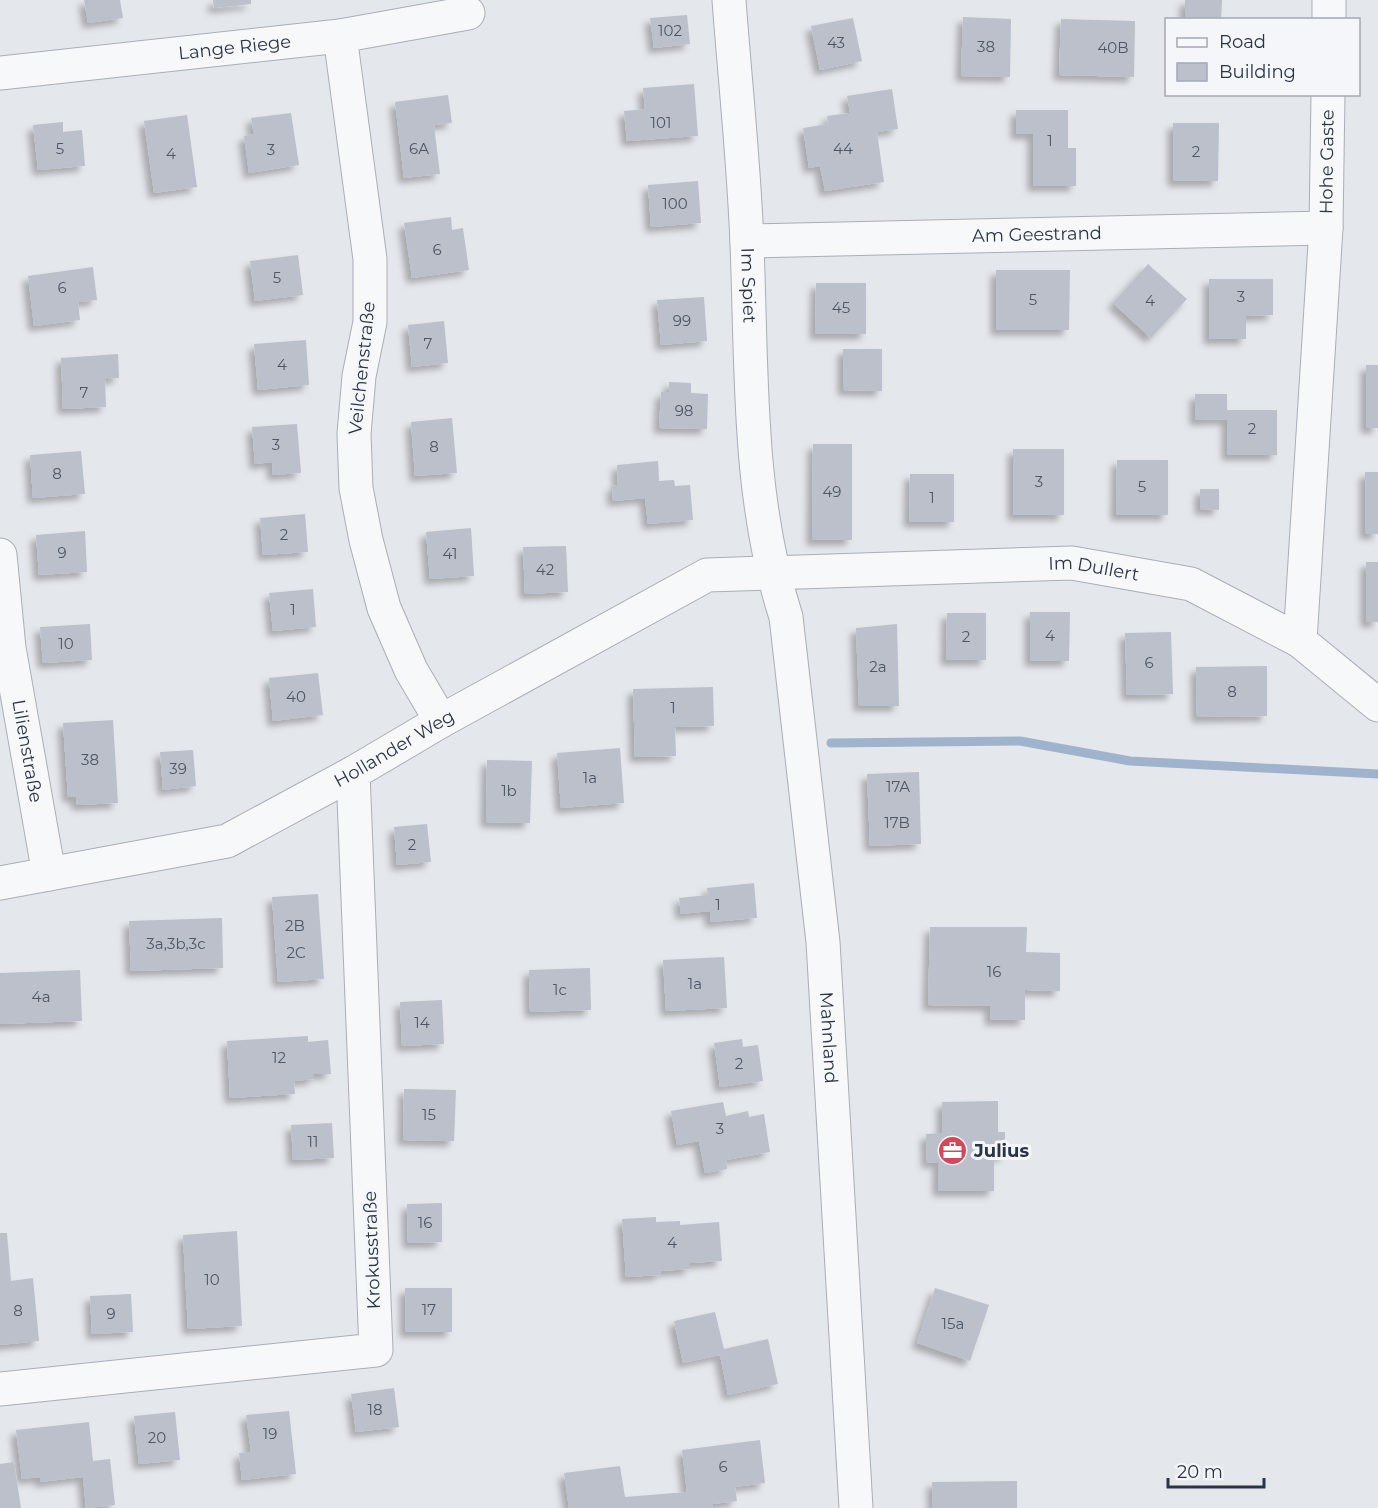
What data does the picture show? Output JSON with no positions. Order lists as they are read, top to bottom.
{
  "streets": {
    "street": [
      "Lange Riege",
      "Hohe Gaste",
      "Am Geestrand",
      "Im Spiet",
      "Veilchenstraße",
      "Im Dullert",
      "Hollander Weg",
      "Lilienstraße",
      "Mahnland",
      "Krokusstraße"
    ]
  },
  "crossings": [
    ["Lange Riege", "Veilchenstraße"],
    ["Hohe Gaste", "Am Geestrand"],
    ["Hohe Gaste", "Im Dullert"],
    ["Am Geestrand", "Im Spiet"],
    ["Im Spiet", "Im Dullert"],
    ["Im Spiet", "Hollander Weg"],
    ["Im Spiet", "Mahnland"],
    ["Veilchenstraße", "Hollander Weg"],
    ["Im Dullert", "Hollander Weg"],
    ["Im Dullert", "Mahnland"],
    ["Hollander Weg", "Lilienstraße"],
    ["Hollander Weg", "Mahnland"],
    ["Hollander Weg", "Krokusstraße"]
  ],
  "places": {
    "office": ["Julius"]
  },
  "house_numbers": [
    "102",
    "43",
    "38",
    "40B",
    "101",
    "1",
    "5",
    "6A",
    "44",
    "3",
    "2",
    "4",
    "100",
    "6",
    "5",
    "6",
    "3",
    "5",
    "4",
    "45",
    "99",
    "7",
    "4",
    "7",
    "98",
    "2",
    "3",
    "8",
    "8",
    "3",
    "5",
    "49",
    "1",
    "2",
    "9",
    "41",
    "42",
    "1",
    "4",
    "2",
    "10",
    "6",
    "2a",
    "8",
    "40",
    "1",
    "38",
    "39",
    "1a",
    "17A",
    "1b",
    "17B",
    "2",
    "1",
    "2B",
    "3a,3b,3c",
    "2C",
    "16",
    "1a",
    "1c",
    "4a",
    "14",
    "12",
    "2",
    "15",
    "3",
    "11",
    "16",
    "4",
    "10",
    "17",
    "8",
    "9",
    "15a",
    "18",
    "19",
    "20",
    "6"
  ],
  "legend": ["Road", "Building"],
  "scale_bar": "20 m"
}
